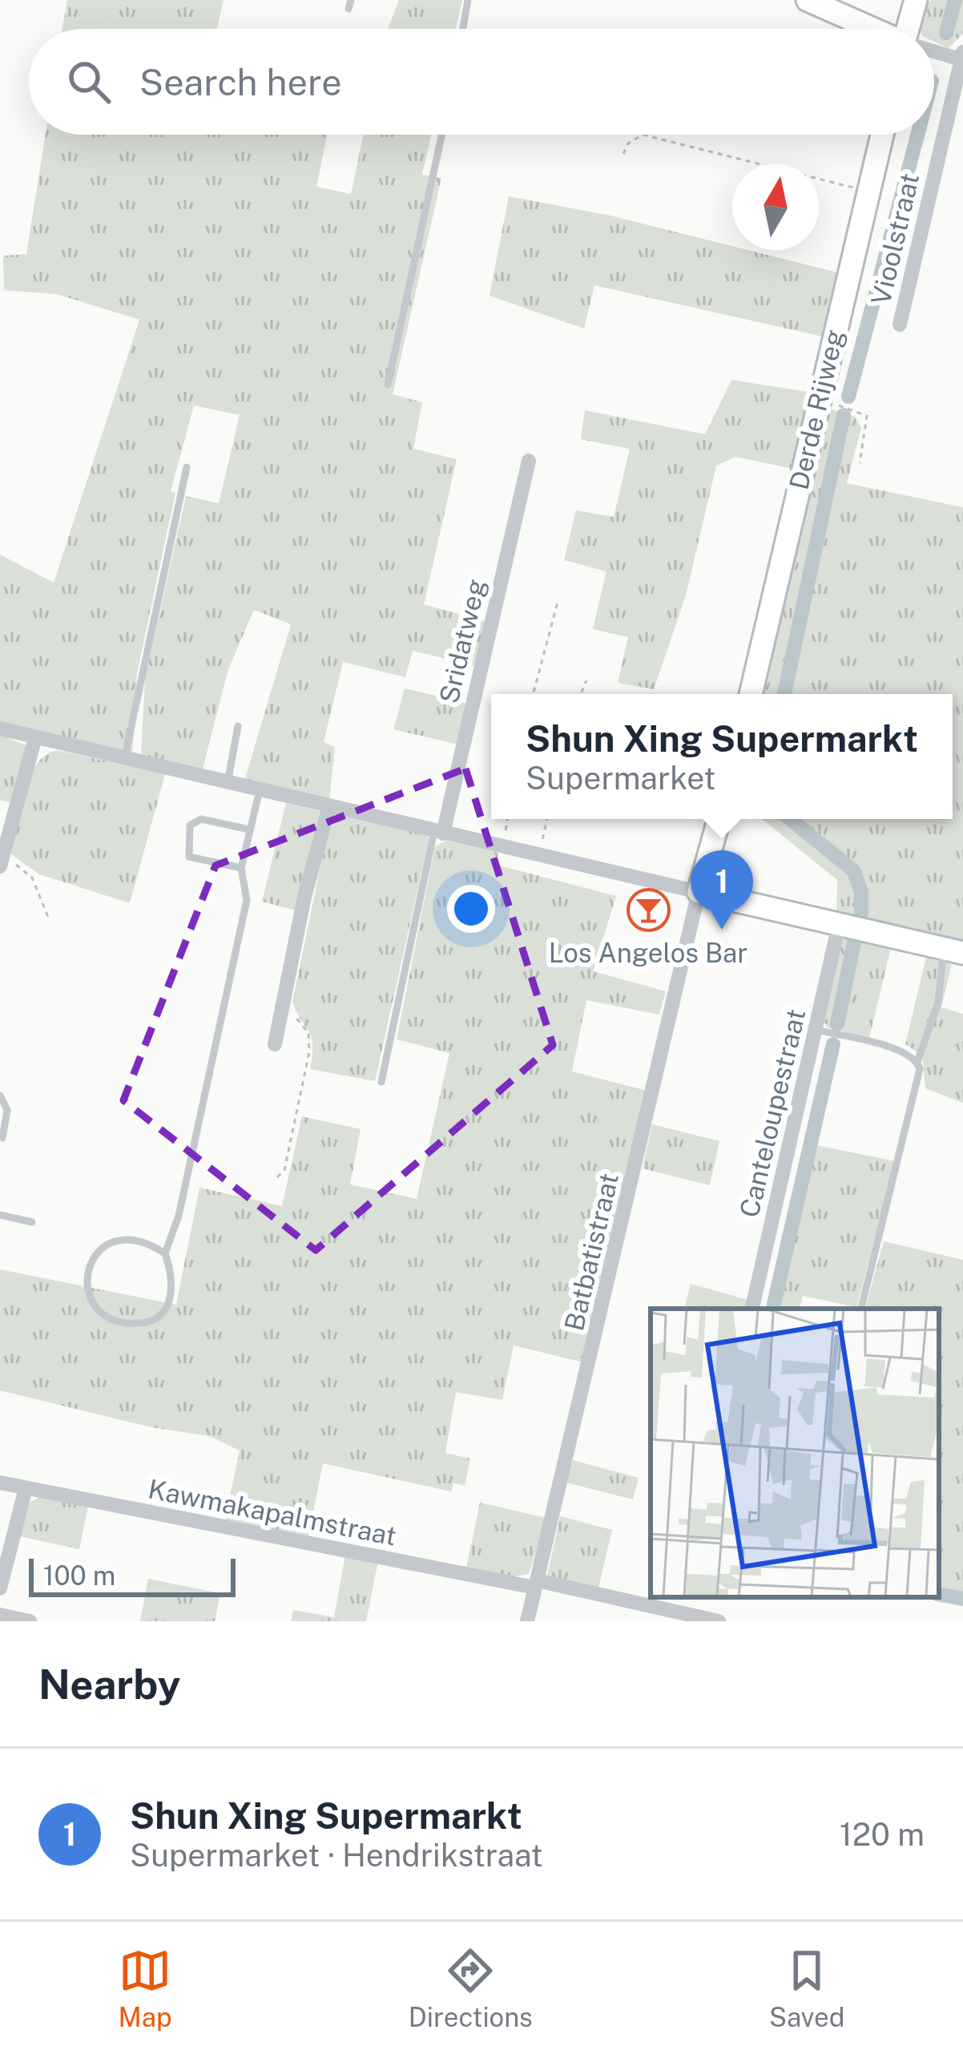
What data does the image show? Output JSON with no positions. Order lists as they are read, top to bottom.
{
  "streets": {
    "street": [
      "Vioolstraat",
      "Derde Rijweg",
      "Sridatweg",
      "Canteloupestraat",
      "Batbatistraat",
      "Kawmakapalmstraat"
    ]
  },
  "crossings": [
    ["Batbatistraat", "Kawmakapalmstraat"]
  ],
  "places": {
    "bar": ["Los Angelos Bar"]
  },
  "scale_bar": "100 m",
  "north": "top",
  "page": {
    "search": "Search here",
    "popup": ["Shun Xing Supermarkt", "Supermarket"],
    "pins": "1",
    "scale": "100 m",
    "heading": "Nearby",
    "list": [
      {
        "mark": "1",
        "name": "Shun Xing Supermarkt",
        "note": "Supermarket · Hendrikstraat",
        "value": "120 m"
      }
    ],
    "nav": ["Map", "Directions", "Saved"]
  }
}
